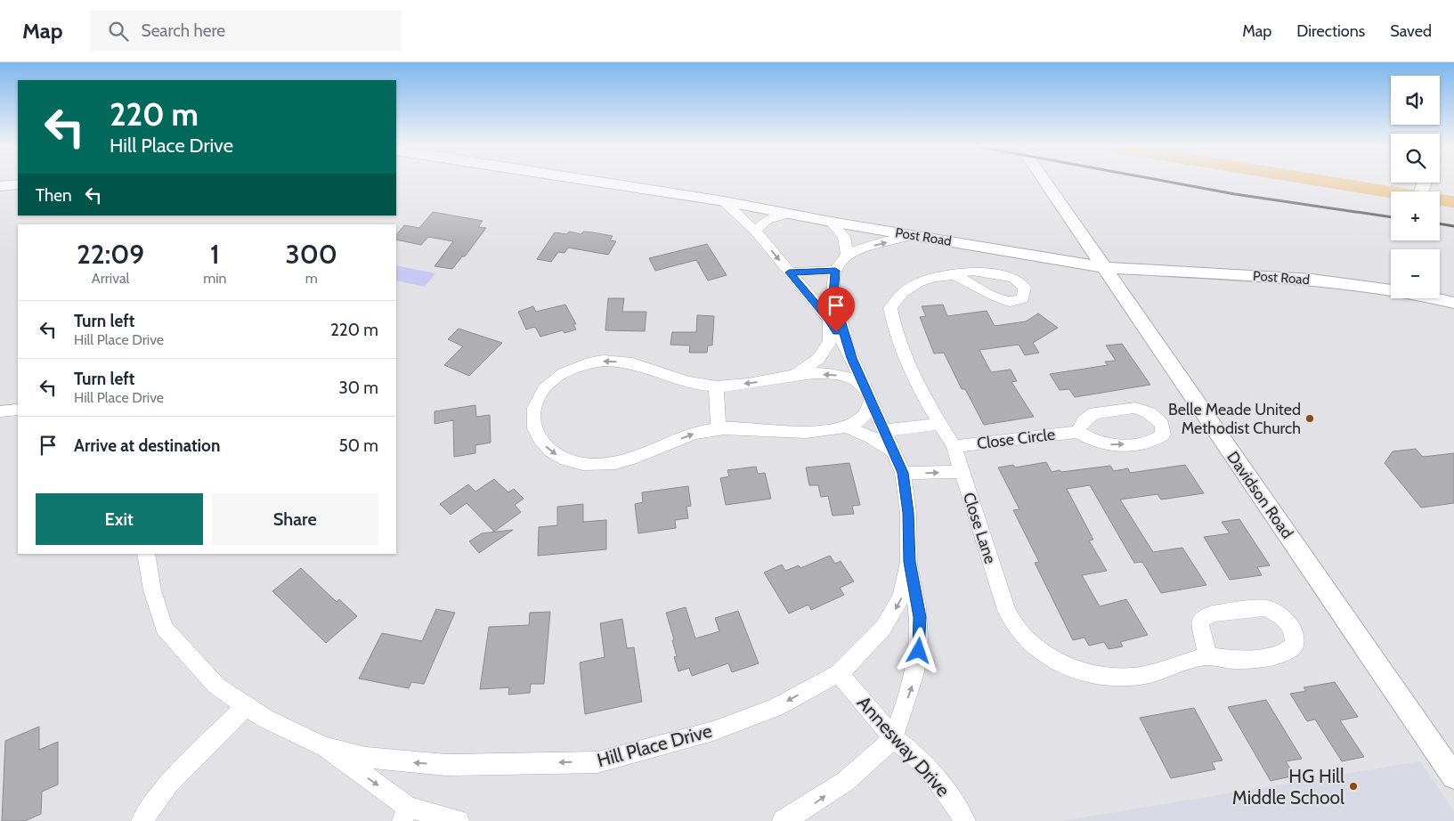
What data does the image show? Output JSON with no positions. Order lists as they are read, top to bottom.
{
  "streets": {
    "street": [
      "Post Road",
      "Close Circle",
      "Davidson Road",
      "Close Lane",
      "Hill Place Drive",
      "Annesway Drive"
    ]
  },
  "crossings": [
    ["Post Road", "Davidson Road"],
    ["Post Road", "Hill Place Drive"],
    ["Close Circle", "Close Lane"],
    ["Hill Place Drive", "Annesway Drive"]
  ],
  "places": ["Belle Meade United Methodist Church", "HG Hill Middle School"],
  "page": {
    "header": "Map",
    "search": "Search here",
    "nav": ["Map", "Directions", "Saved"],
    "map_buttons": ["+", "−"],
    "turn": ["220 m", "Hill Place Drive"],
    "then": "Then",
    "eta": [
      "22:09",
      "Arrival",
      "1",
      "min",
      "300",
      "m"
    ],
    "list": [
      {
        "name": "Turn left",
        "note": "Hill Place Drive",
        "value": "220 m"
      },
      {
        "name": "Turn left",
        "note": "Hill Place Drive",
        "value": "30 m"
      },
      {
        "name": "Arrive at destination",
        "value": "50 m"
      }
    ],
    "buttons": ["Exit", "Share"]
  }
}
